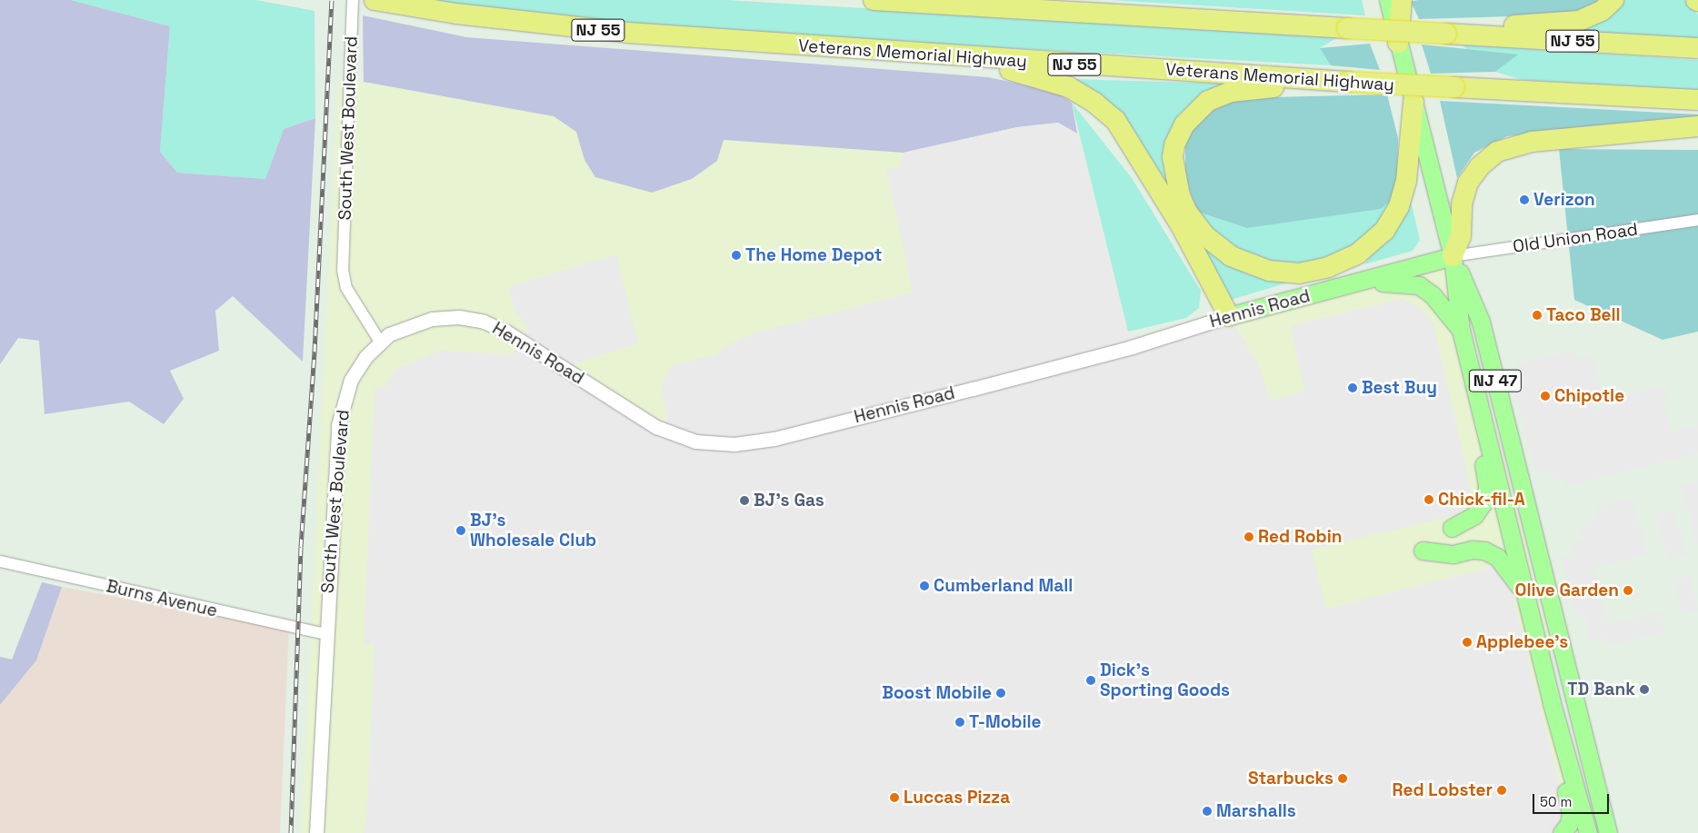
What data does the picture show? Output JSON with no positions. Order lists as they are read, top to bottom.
{
  "streets": {
    "highway": ["NJ 55", "Veterans Memorial Highway"],
    "main road": ["Hennis Road", "NJ 47"],
    "street": ["South West Boulevard", "Old Union Road", "Burns Avenue"]
  },
  "crossings": [
    ["South West Boulevard", "Hennis Road"],
    ["South West Boulevard", "Burns Avenue"],
    ["Old Union Road", "Hennis Road"],
    ["Old Union Road", "NJ 47"],
    ["Hennis Road", "NJ 47"]
  ],
  "places": [
    "Verizon",
    "The Home Depot",
    "Taco Bell",
    "Best Buy",
    "Chipotle",
    "Chick-fil-A",
    "BJ's Gas",
    "BJ's Wholesale Club",
    "Red Robin",
    "Cumberland Mall",
    "Olive Garden",
    "Applebee's",
    "Dick's Sporting Goods",
    "TD Bank",
    "Boost Mobile",
    "T-Mobile",
    "Starbucks",
    "Red Lobster",
    "Luccas Pizza",
    "Marshalls"
  ],
  "scale_bar": "50 m"
}
